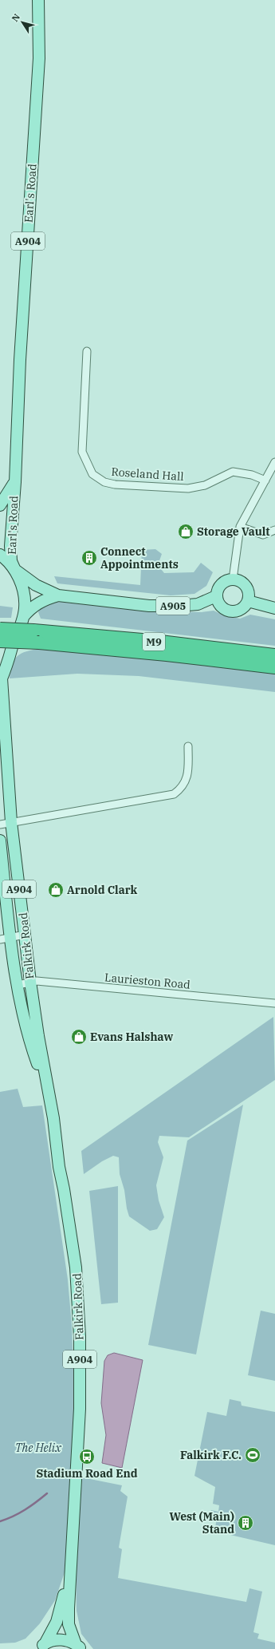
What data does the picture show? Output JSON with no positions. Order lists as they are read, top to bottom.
{
  "streets": {
    "highway": ["M9"],
    "main road": [
      "Earl's Road",
      "A904",
      "A905",
      "Falkirk Road"
    ],
    "street": ["Roseland Hall", "Laurieston Road"]
  },
  "crossings": [
    ["Earl's Road", "A905"],
    ["Falkirk Road", "Laurieston Road"]
  ],
  "parks": ["The Helix"],
  "places": {
    "shop": ["Storage Vault", "Arnold Clark", "Evans Halshaw"],
    "building": ["Connect Appointments", "West (Main) Stand"],
    "sports": ["Falkirk F.C."],
    "bus stop": ["Stadium Road End"]
  },
  "north": "top left"
}
